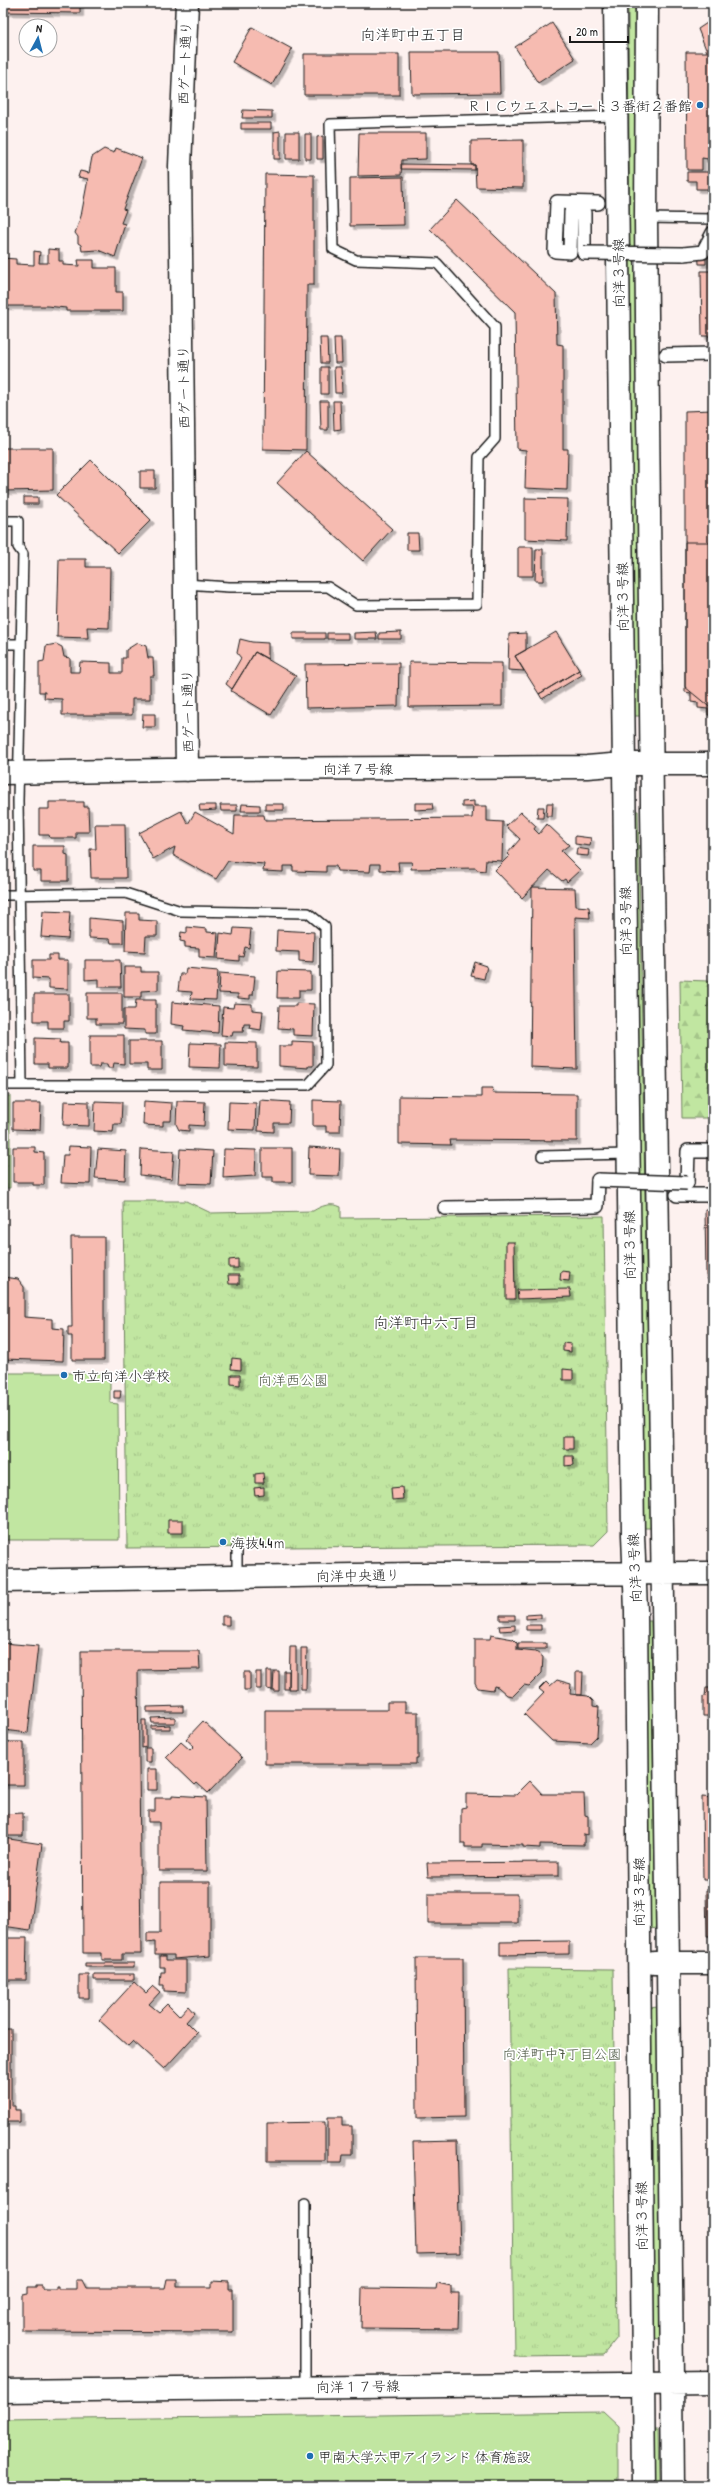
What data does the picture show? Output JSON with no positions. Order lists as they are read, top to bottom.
{
  "streets": {
    "street": [
      "西ゲート通り",
      "向洋３号線",
      "向洋７号線",
      "向洋中央通り",
      "向洋１７号線"
    ]
  },
  "crossings": [
    ["西ゲート通り", "向洋７号線"],
    ["向洋３号線", "向洋７号線"],
    ["向洋３号線", "向洋中央通り"],
    ["向洋３号線", "向洋１７号線"]
  ],
  "districts": ["向洋町中五丁目", "向洋町中六丁目"],
  "parks": ["向洋西公園", "向洋町中7丁目公園"],
  "places": [
    "ＲＩＣウエストコート３番街２番館",
    "市立向洋小学校",
    "海抜4.4ｍ",
    "甲南大学六甲アイランド 体育施設"
  ],
  "scale_bar": "20 m",
  "north": "top"
}
